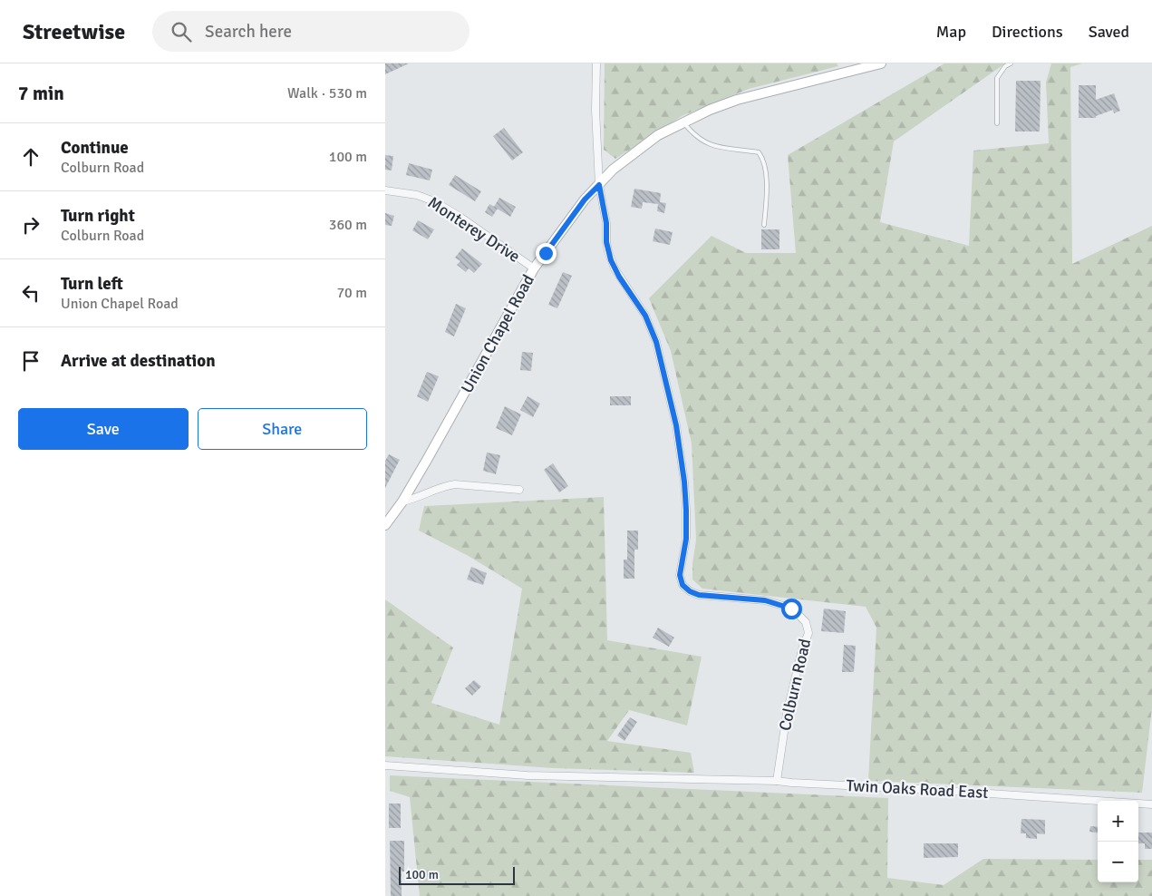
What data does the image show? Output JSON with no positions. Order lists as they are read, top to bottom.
{
  "streets": {
    "street": [
      "Monterey Drive",
      "Union Chapel Road",
      "Colburn Road",
      "Twin Oaks Road East"
    ]
  },
  "crossings": [
    ["Monterey Drive", "Union Chapel Road"],
    ["Union Chapel Road", "Colburn Road"],
    ["Colburn Road", "Twin Oaks Road East"]
  ],
  "scale_bar": "100 m",
  "page": {
    "header": "Streetwise",
    "search": "Search here",
    "nav": ["Map", "Directions", "Saved"],
    "heading": ["7 min", "Walk · 530 m"],
    "list": [
      ["Continue", "Colburn Road", "100 m"],
      ["Turn right", "Colburn Road", "360 m"],
      ["Turn left", "Union Chapel Road", "70 m"],
      "Arrive at destination"
    ],
    "buttons": ["Save", "Share"],
    "map_buttons": ["+", "−"],
    "scale": "100 m"
  }
}
